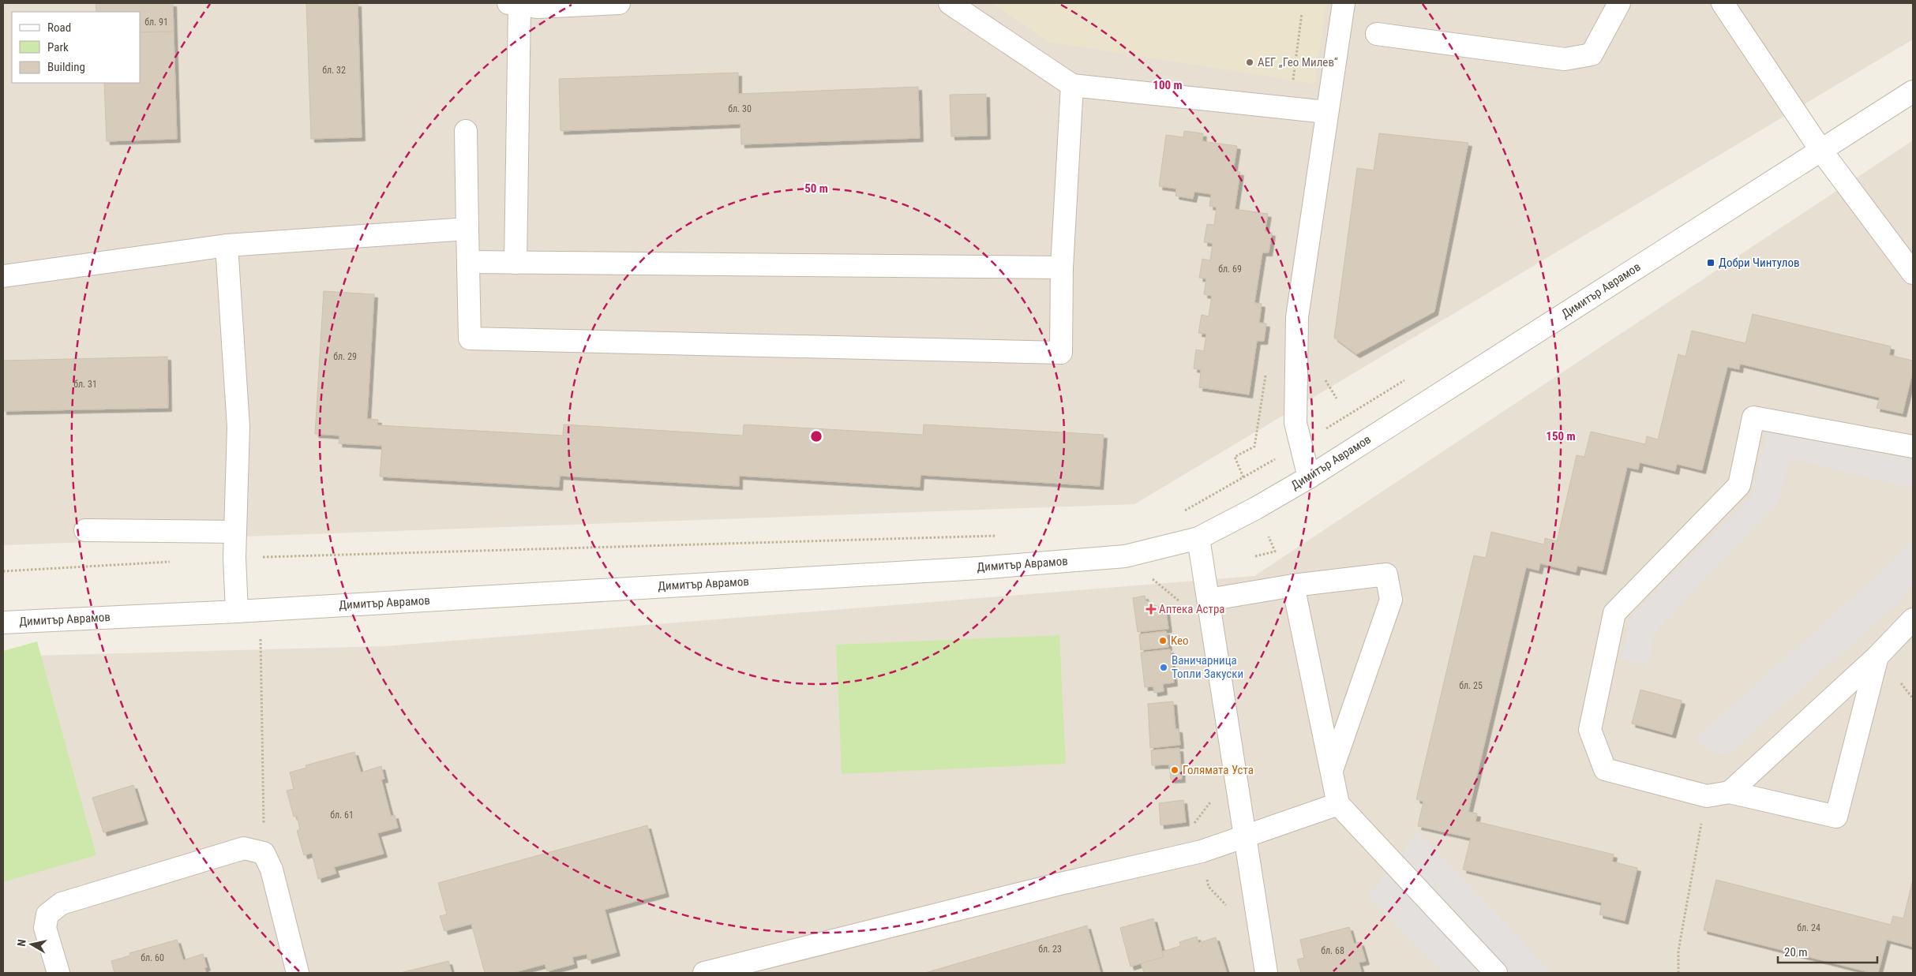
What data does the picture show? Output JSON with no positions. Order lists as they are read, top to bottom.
{
  "streets": {
    "street": ["Димитър Аврамов"]
  },
  "places": {
    "other": [
      "АЕГ „Гео Милев“",
      "Keo",
      "Ваничарница Топли Закуски",
      "Голямата Уста"
    ],
    "transit": ["Добри Чинтулов"],
    "health": ["Аптека Астра"]
  },
  "house_numbers": [
    "бл. 91",
    "бл. 32",
    "бл. 30",
    "бл. 69",
    "бл. 29",
    "бл. 31",
    "бл. 25",
    "бл. 61",
    "бл. 24",
    "бл. 23",
    "бл. 68",
    "бл. 60"
  ],
  "legend": ["Road", "Park", "Building"],
  "scale_bar": "20 m",
  "north": "left",
  "rings": ["100 m", "50 m", "150 m"]
}
